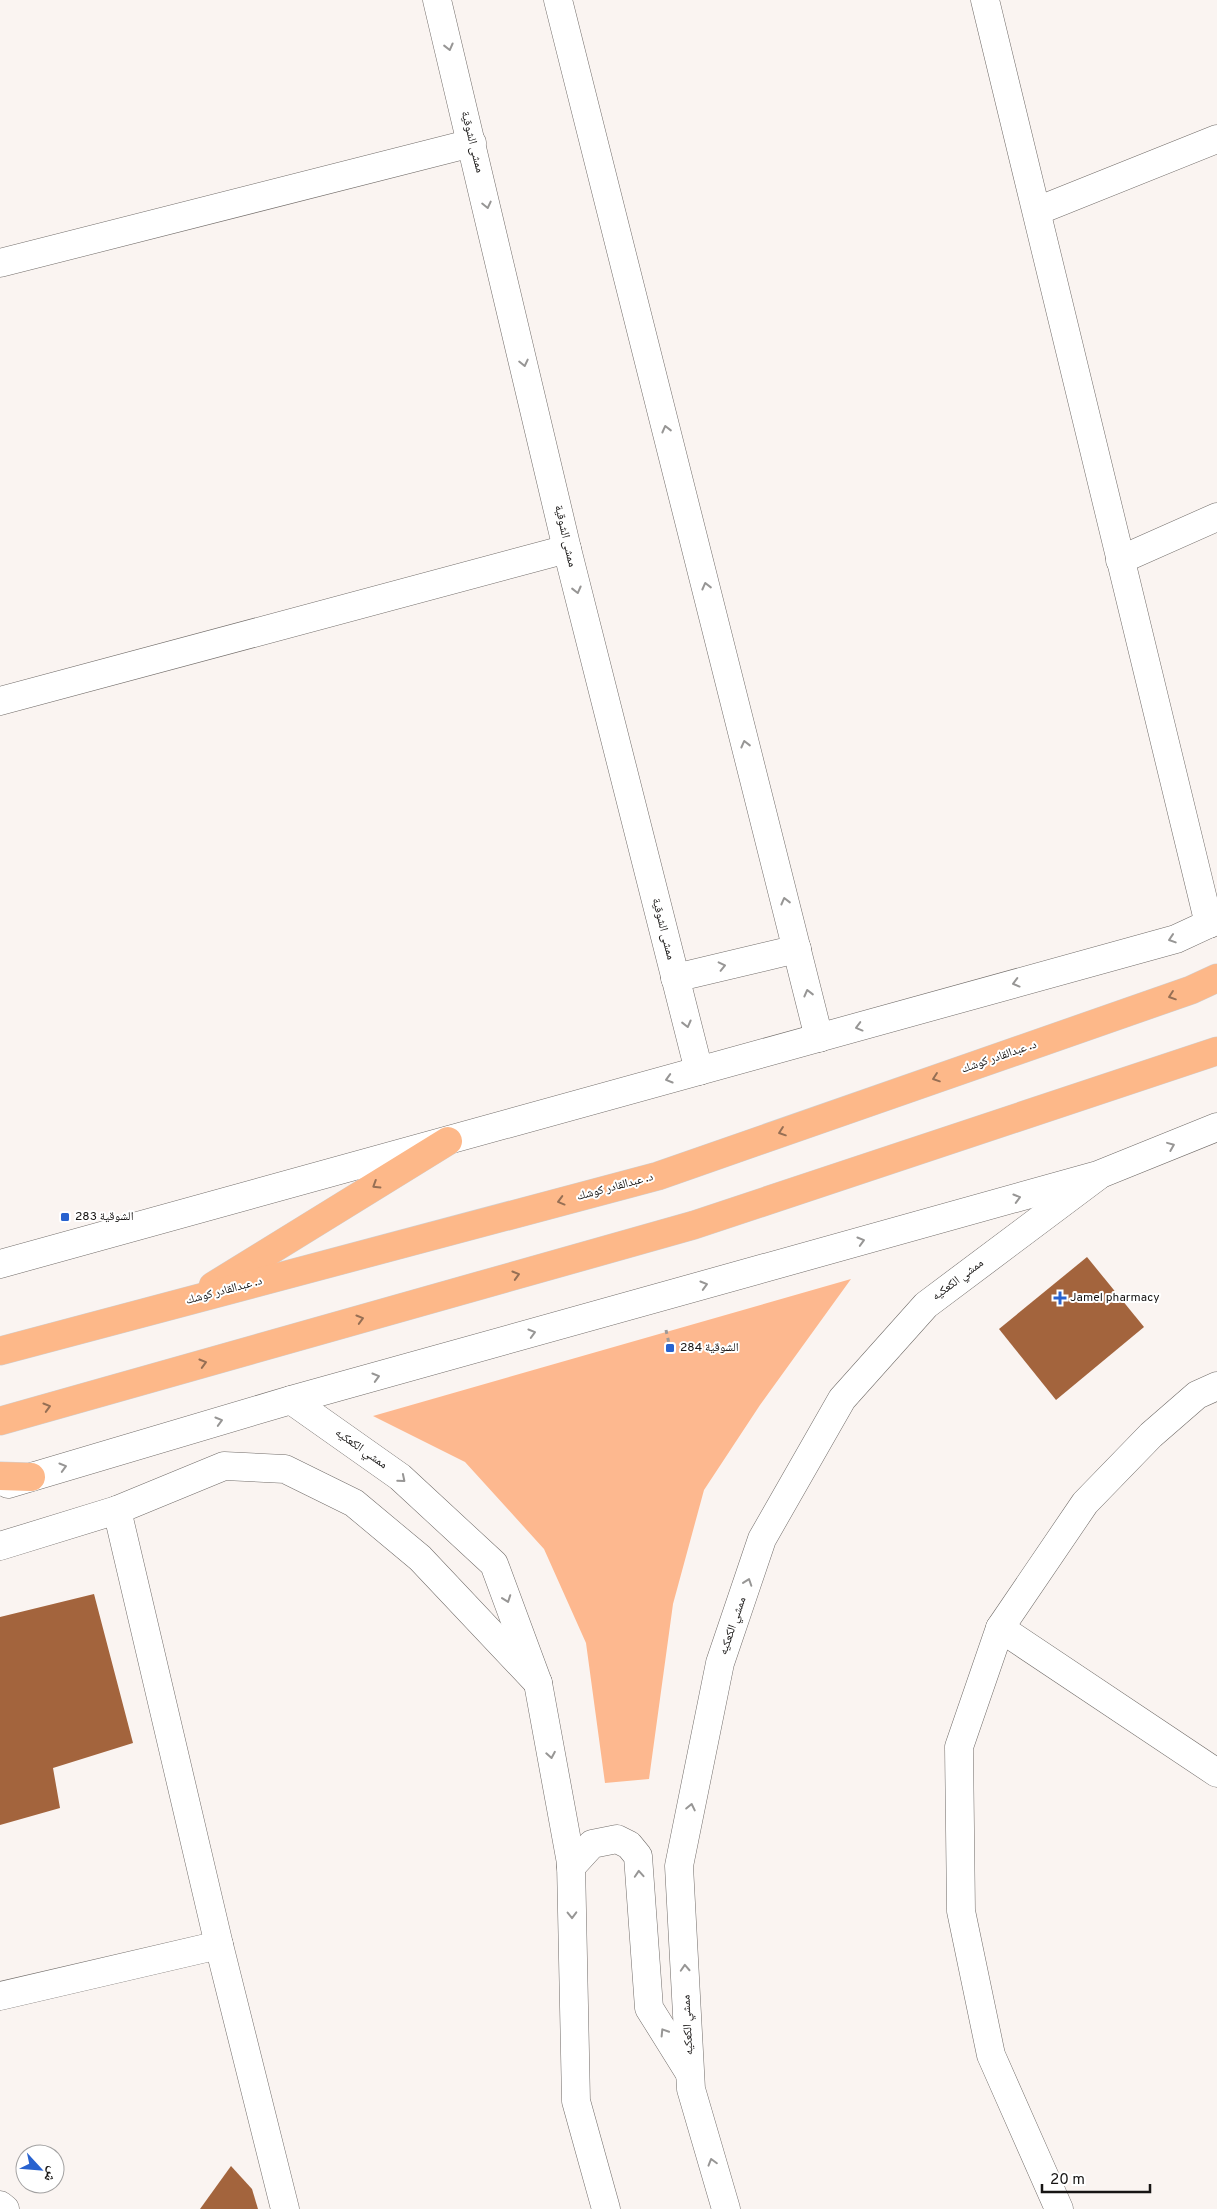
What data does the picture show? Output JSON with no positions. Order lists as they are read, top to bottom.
{
  "streets": {
    "main road": ["د. عبدالقادر كوشك"],
    "street": ["ممشى الشوقية", "ممشي الكعكيه"]
  },
  "places": {
    "transit": ["الشوقية 283", "الشوقية 284"],
    "health": ["Jamel pharmacy"]
  },
  "scale_bar": "20 m",
  "north": "bottom right"
}
